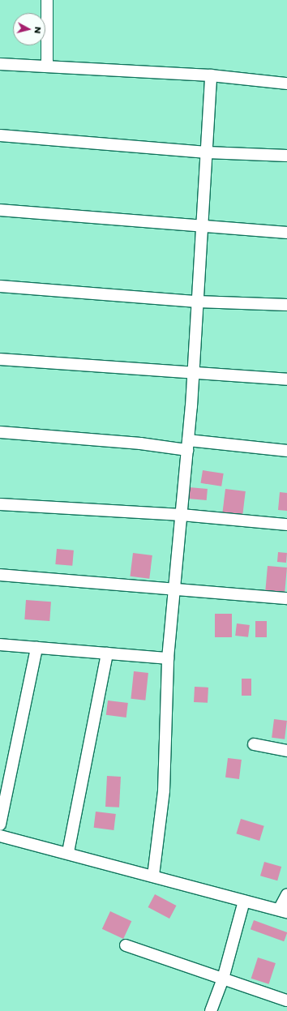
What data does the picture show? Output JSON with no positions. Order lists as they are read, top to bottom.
{
  "north": "right"
}
